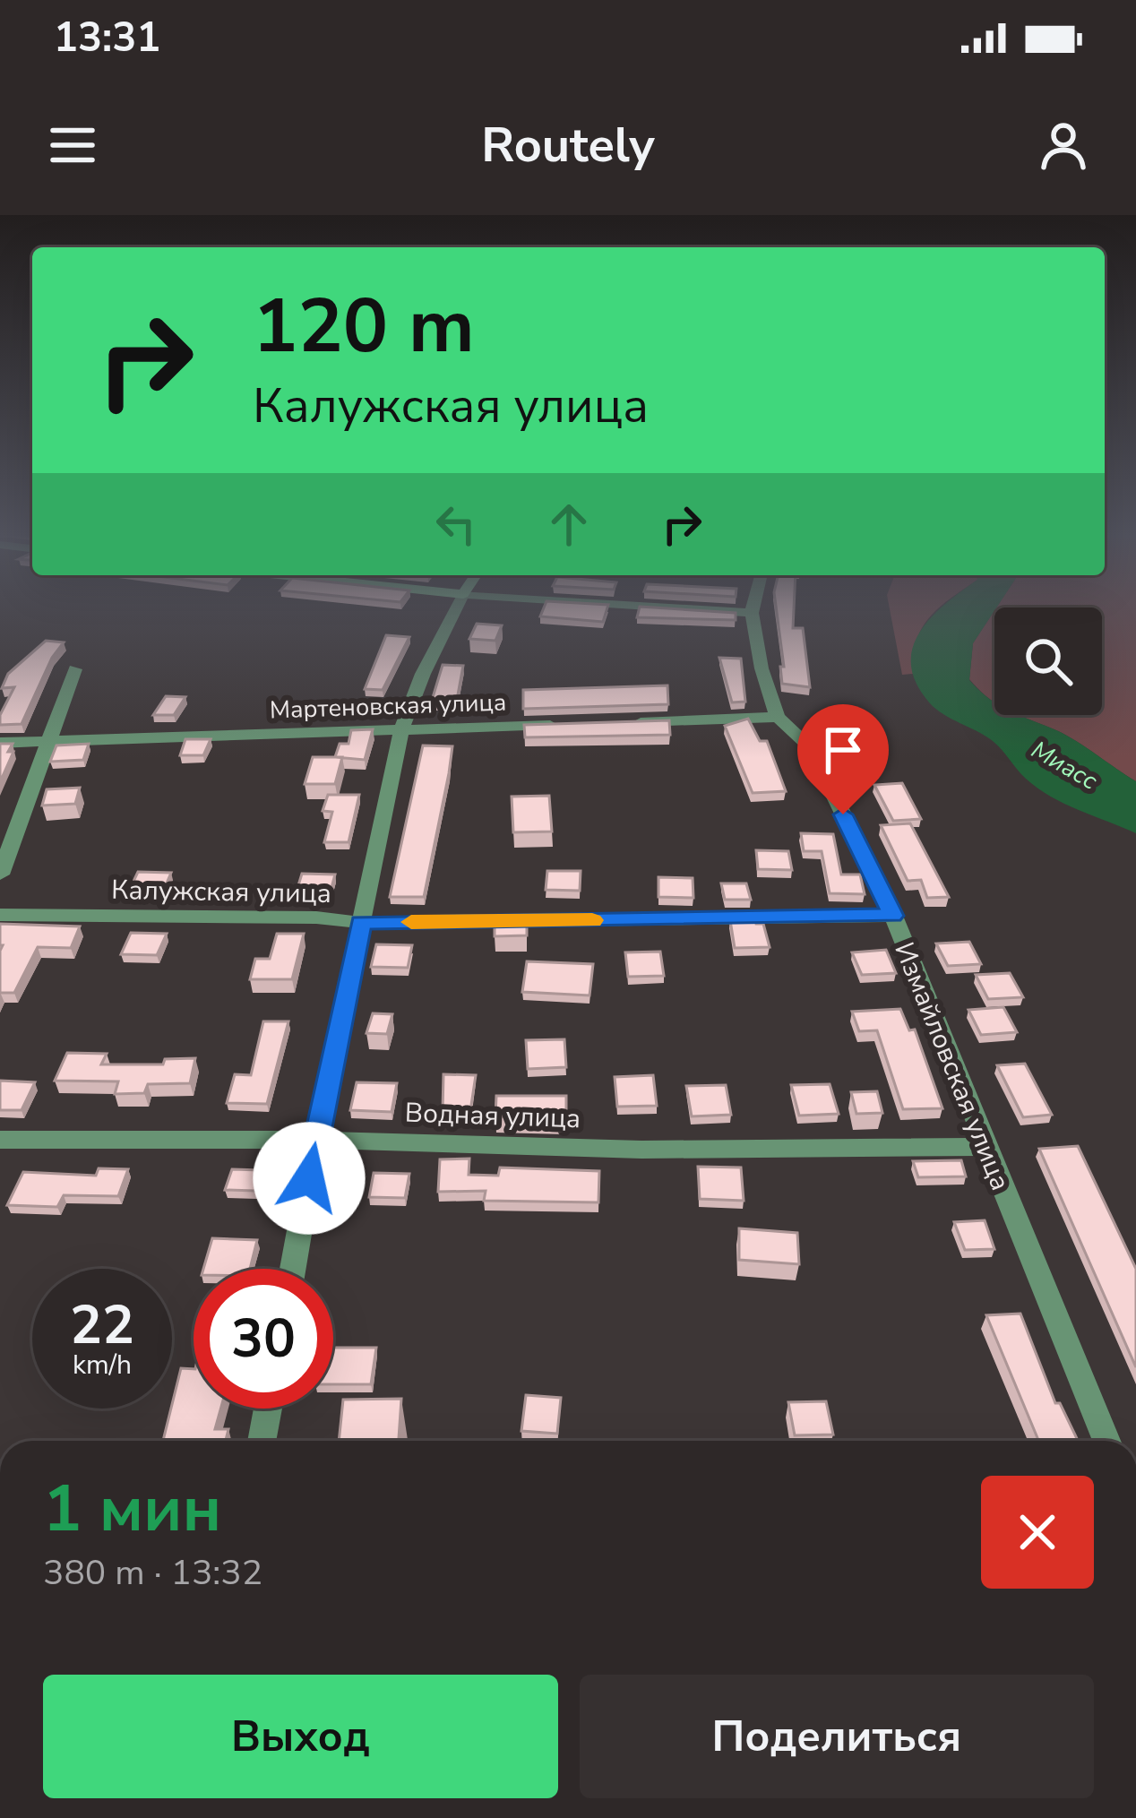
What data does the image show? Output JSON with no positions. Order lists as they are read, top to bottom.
{
  "streets": {
    "street": [
      "Мартеновская улица",
      "Калужская улица",
      "Измайловская улица",
      "Водная улица"
    ]
  },
  "crossings": [
    ["Калужская улица", "Измайловская улица"],
    ["Измайловская улица", "Водная улица"]
  ],
  "water": ["Миасс"],
  "page": {
    "status": "13:31",
    "header": "Routely",
    "turn": ["120 m", "Калужская улица"],
    "speed": "22 km/h",
    "limit": "30",
    "heading": ["1 мин", "380 m · 13:32"],
    "buttons": ["Выход", "Поделиться"]
  }
}
